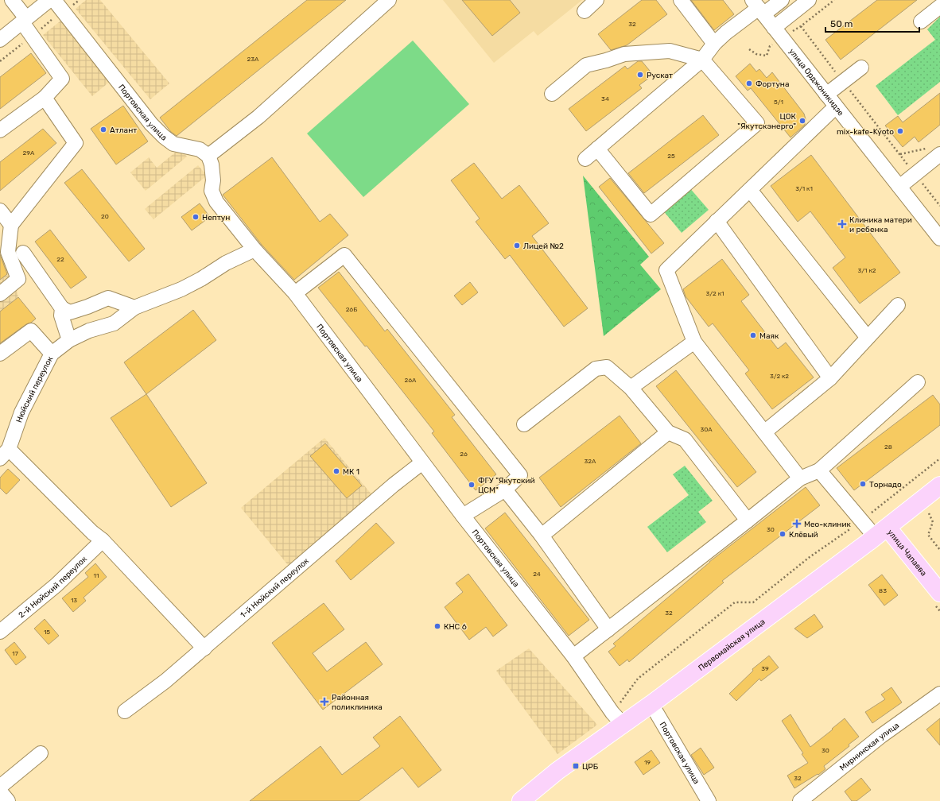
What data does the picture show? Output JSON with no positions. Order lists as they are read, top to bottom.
{
  "streets": {
    "main road": ["улица Чапаева", "Первомайская улица"],
    "street": [
      "улица Орджоникидзе",
      "Портовская улица",
      "Нюйский переулок",
      "2-й Нюйский переулок",
      "1-й Нюйский переулок",
      "Мирнинская улица"
    ]
  },
  "crossings": [
    ["Портовская улица", "Нюйский переулок"],
    ["Портовская улица", "1-й Нюйский переулок"],
    ["Портовская улица", "Первомайская улица"],
    ["улица Чапаева", "Первомайская улица"]
  ],
  "places": {
    "other": [
      "Рускат",
      "Фортуна",
      "ЦОК \"Якутскэнерго\"",
      "Атлант",
      "mix-kafe-Kyoto",
      "Нептун",
      "Лицей №2",
      "Маяк",
      "МК 1",
      "Торнадо",
      "ФГУ \"Якутский ЦСМ\"",
      "Клёвый",
      "КНС 6"
    ],
    "health": ["Клиника матери и ребенка", "Мео-клиник", "Районная поликлиника"],
    "transit": ["ЦРБ"]
  },
  "house_numbers": [
    "32",
    "23А",
    "34",
    "5/1",
    "29А",
    "25",
    "3/1 к1",
    "20",
    "22",
    "3/1 к2",
    "3/2 к1",
    "26Б",
    "3/2 к2",
    "26А",
    "30А",
    "28",
    "26",
    "32А",
    "30",
    "24",
    "11",
    "83",
    "13",
    "32",
    "15",
    "17",
    "39",
    "30",
    "19",
    "32"
  ],
  "scale_bar": "50 m"
}
